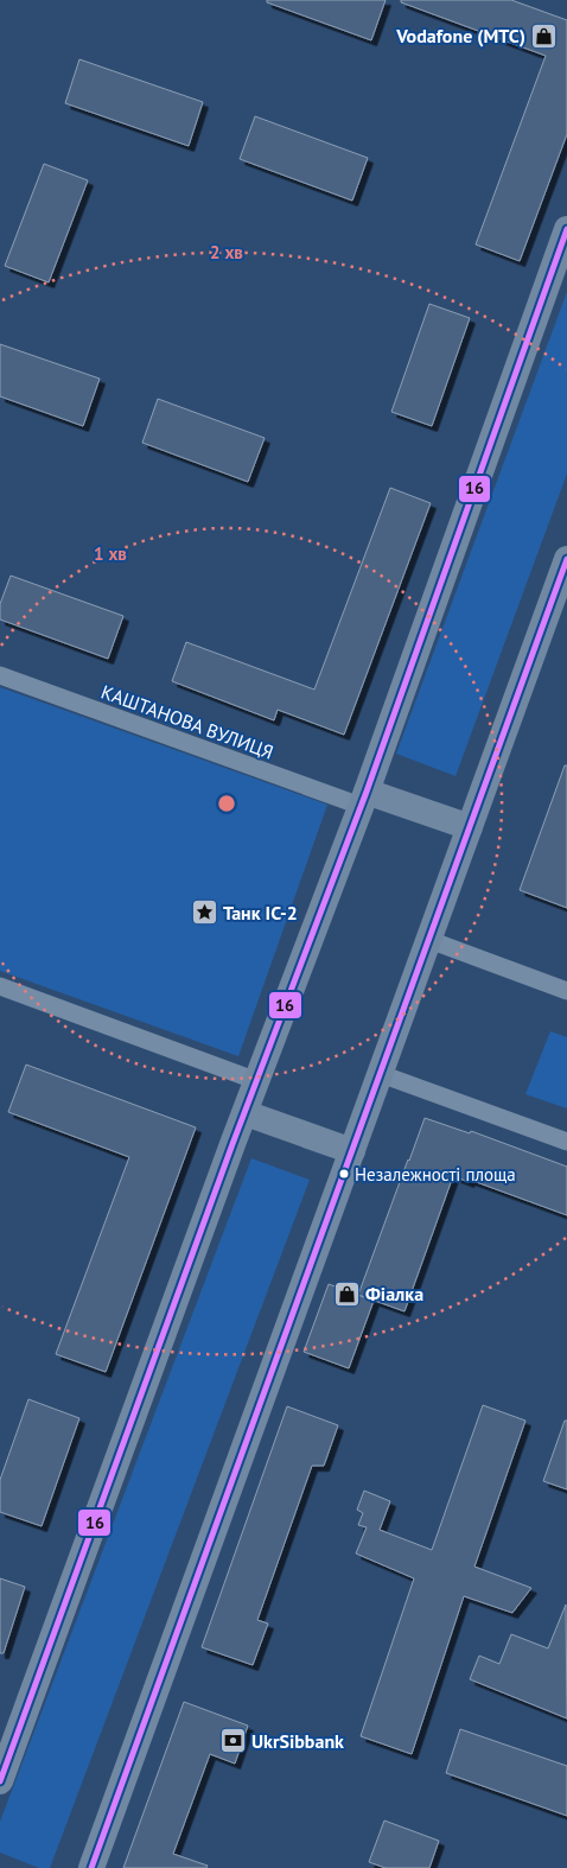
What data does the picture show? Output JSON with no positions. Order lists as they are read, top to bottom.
{
  "streets": {
    "street": ["КАШТАНОВА ВУЛИЦЯ"]
  },
  "places": {
    "shop": ["Vodafone (МТС)", "Фіалка"],
    "place": ["Танк ІС-2"],
    "other": ["Незалежності площа"],
    "bank": ["UkrSibbank"]
  },
  "lines": ["transit line 16"],
  "rings": ["2 хв", "1 хв"]
}
